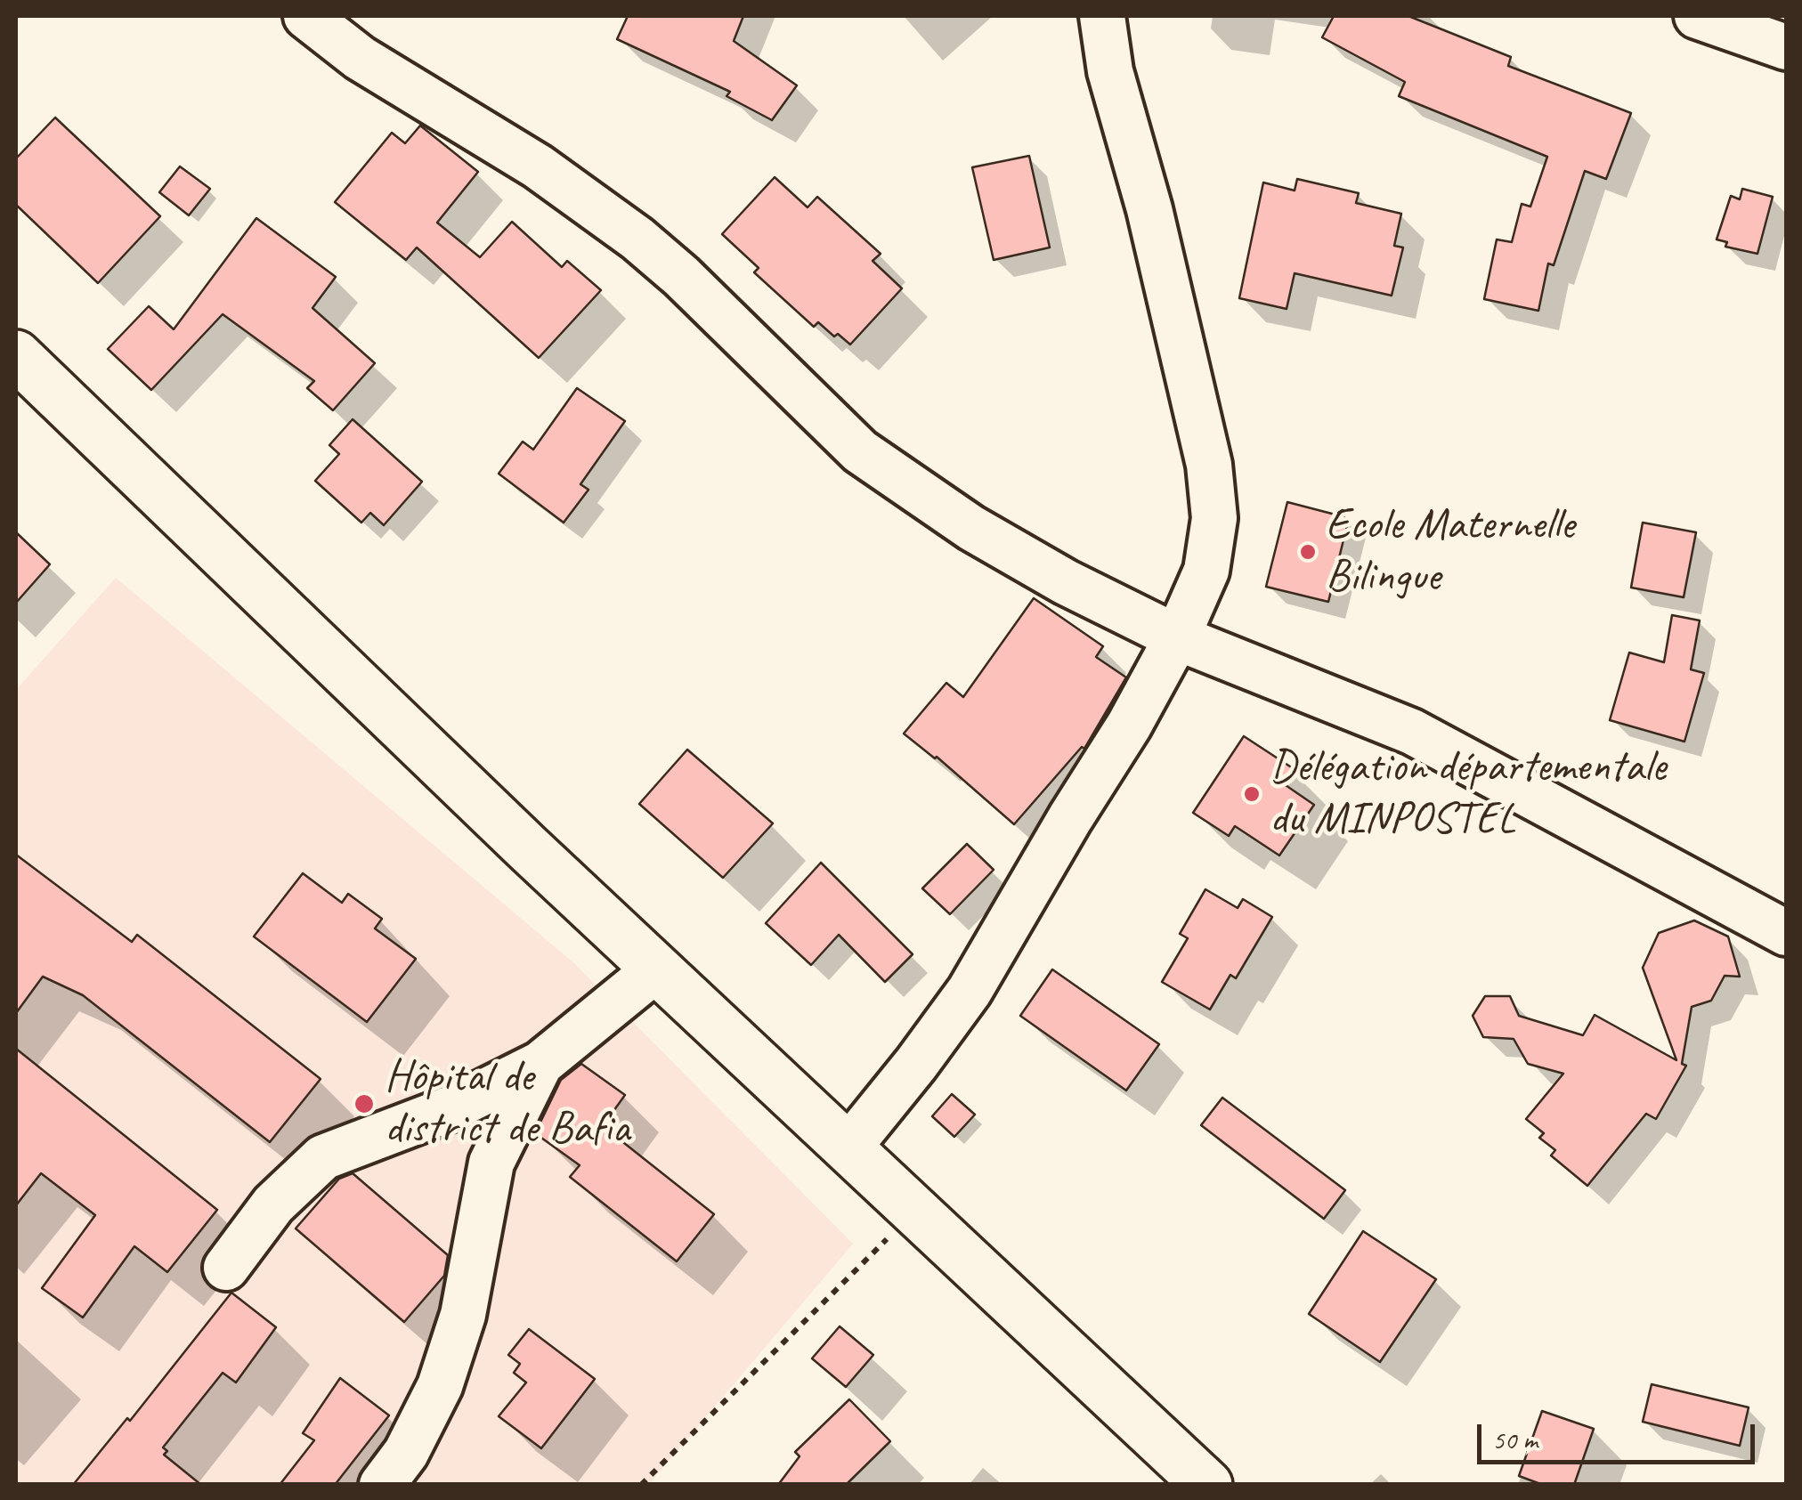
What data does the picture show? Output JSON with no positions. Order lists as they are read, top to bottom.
{
  "places": ["Ecole Maternelle Bilingue", "Délégation départementale du MINPOSTEL", "Hôpital de district de Bafia"],
  "scale_bar": "50 m"
}
